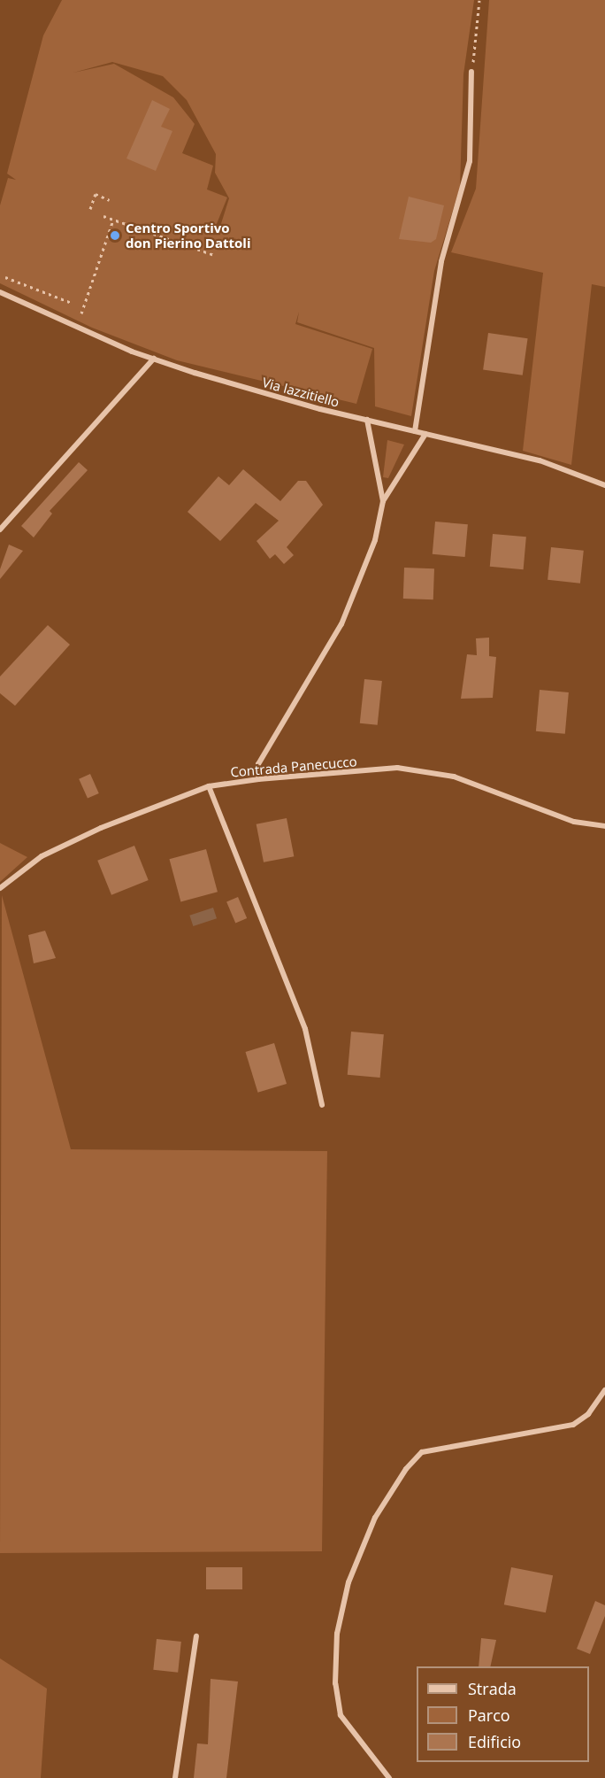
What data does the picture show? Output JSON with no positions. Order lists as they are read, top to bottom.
{
  "streets": {
    "street": ["Via Iazzitiello", "Contrada Panecucco"]
  },
  "places": ["Centro Sportivo don Pierino Dattoli"],
  "legend": ["Strada", "Parco", "Edificio"]
}
